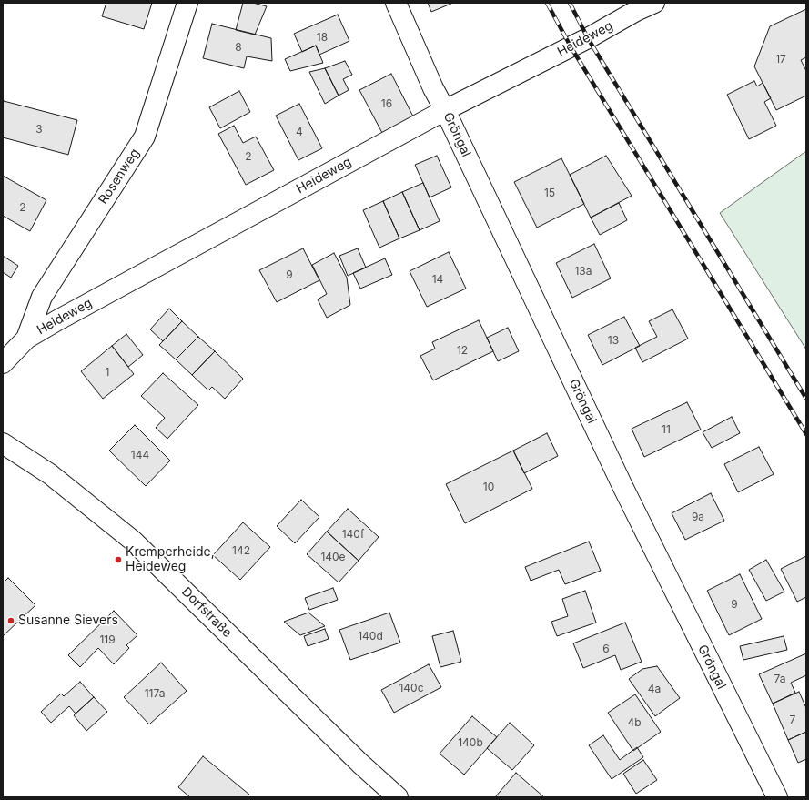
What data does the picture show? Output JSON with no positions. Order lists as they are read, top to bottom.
{
  "streets": {
    "street": [
      "Heideweg",
      "Gröngal",
      "Rosenweg",
      "Dorfstraße"
    ]
  },
  "crossings": [
    ["Heideweg", "Gröngal"],
    ["Heideweg", "Rosenweg"]
  ],
  "places": ["Kremperheide, Heideweg", "Susanne Sievers"],
  "house_numbers": [
    "18",
    "8",
    "17",
    "16",
    "3",
    "4",
    "2",
    "15",
    "2",
    "13a",
    "9",
    "14",
    "13",
    "12",
    "1",
    "11",
    "144",
    "10",
    "9a",
    "140f",
    "142",
    "140e",
    "9",
    "140d",
    "119",
    "6",
    "7a",
    "140c",
    "4a",
    "117a",
    "7",
    "4b",
    "140b"
  ]
}
